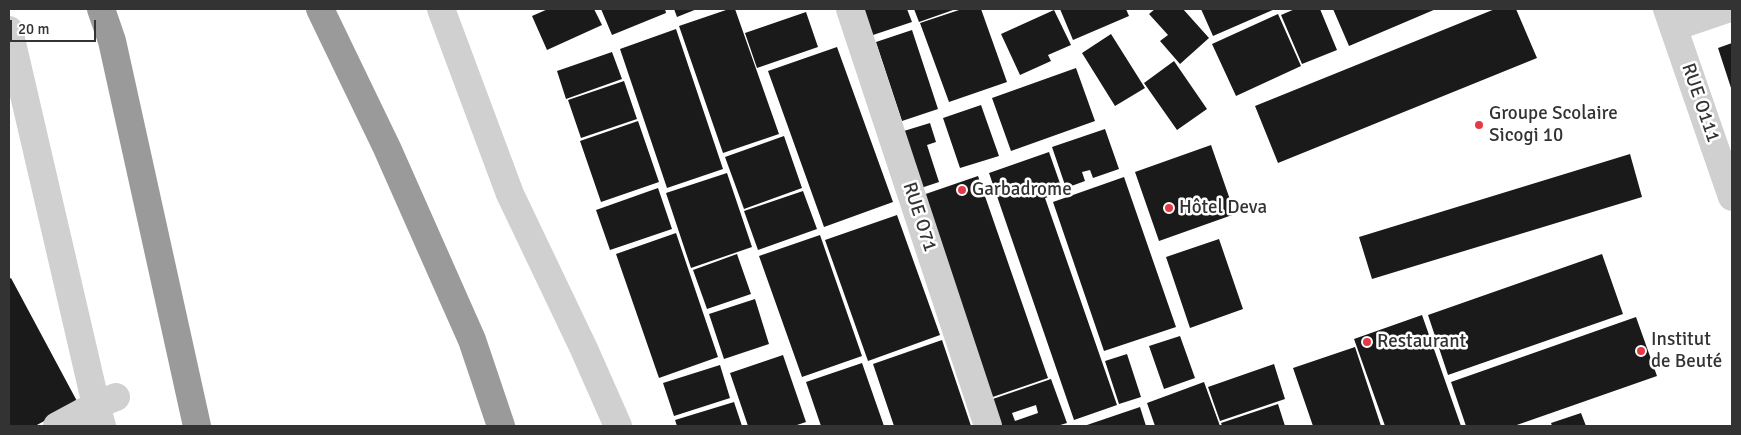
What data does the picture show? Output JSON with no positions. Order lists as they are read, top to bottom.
{
  "streets": {
    "street": ["RUE O111", "RUE O71"]
  },
  "places": [
    "Groupe Scolaire Sicogi 10",
    "Garbadrome",
    "Hôtel Deva",
    "Restaurant",
    "Institut de Beuté"
  ],
  "scale_bar": "20 m"
}
